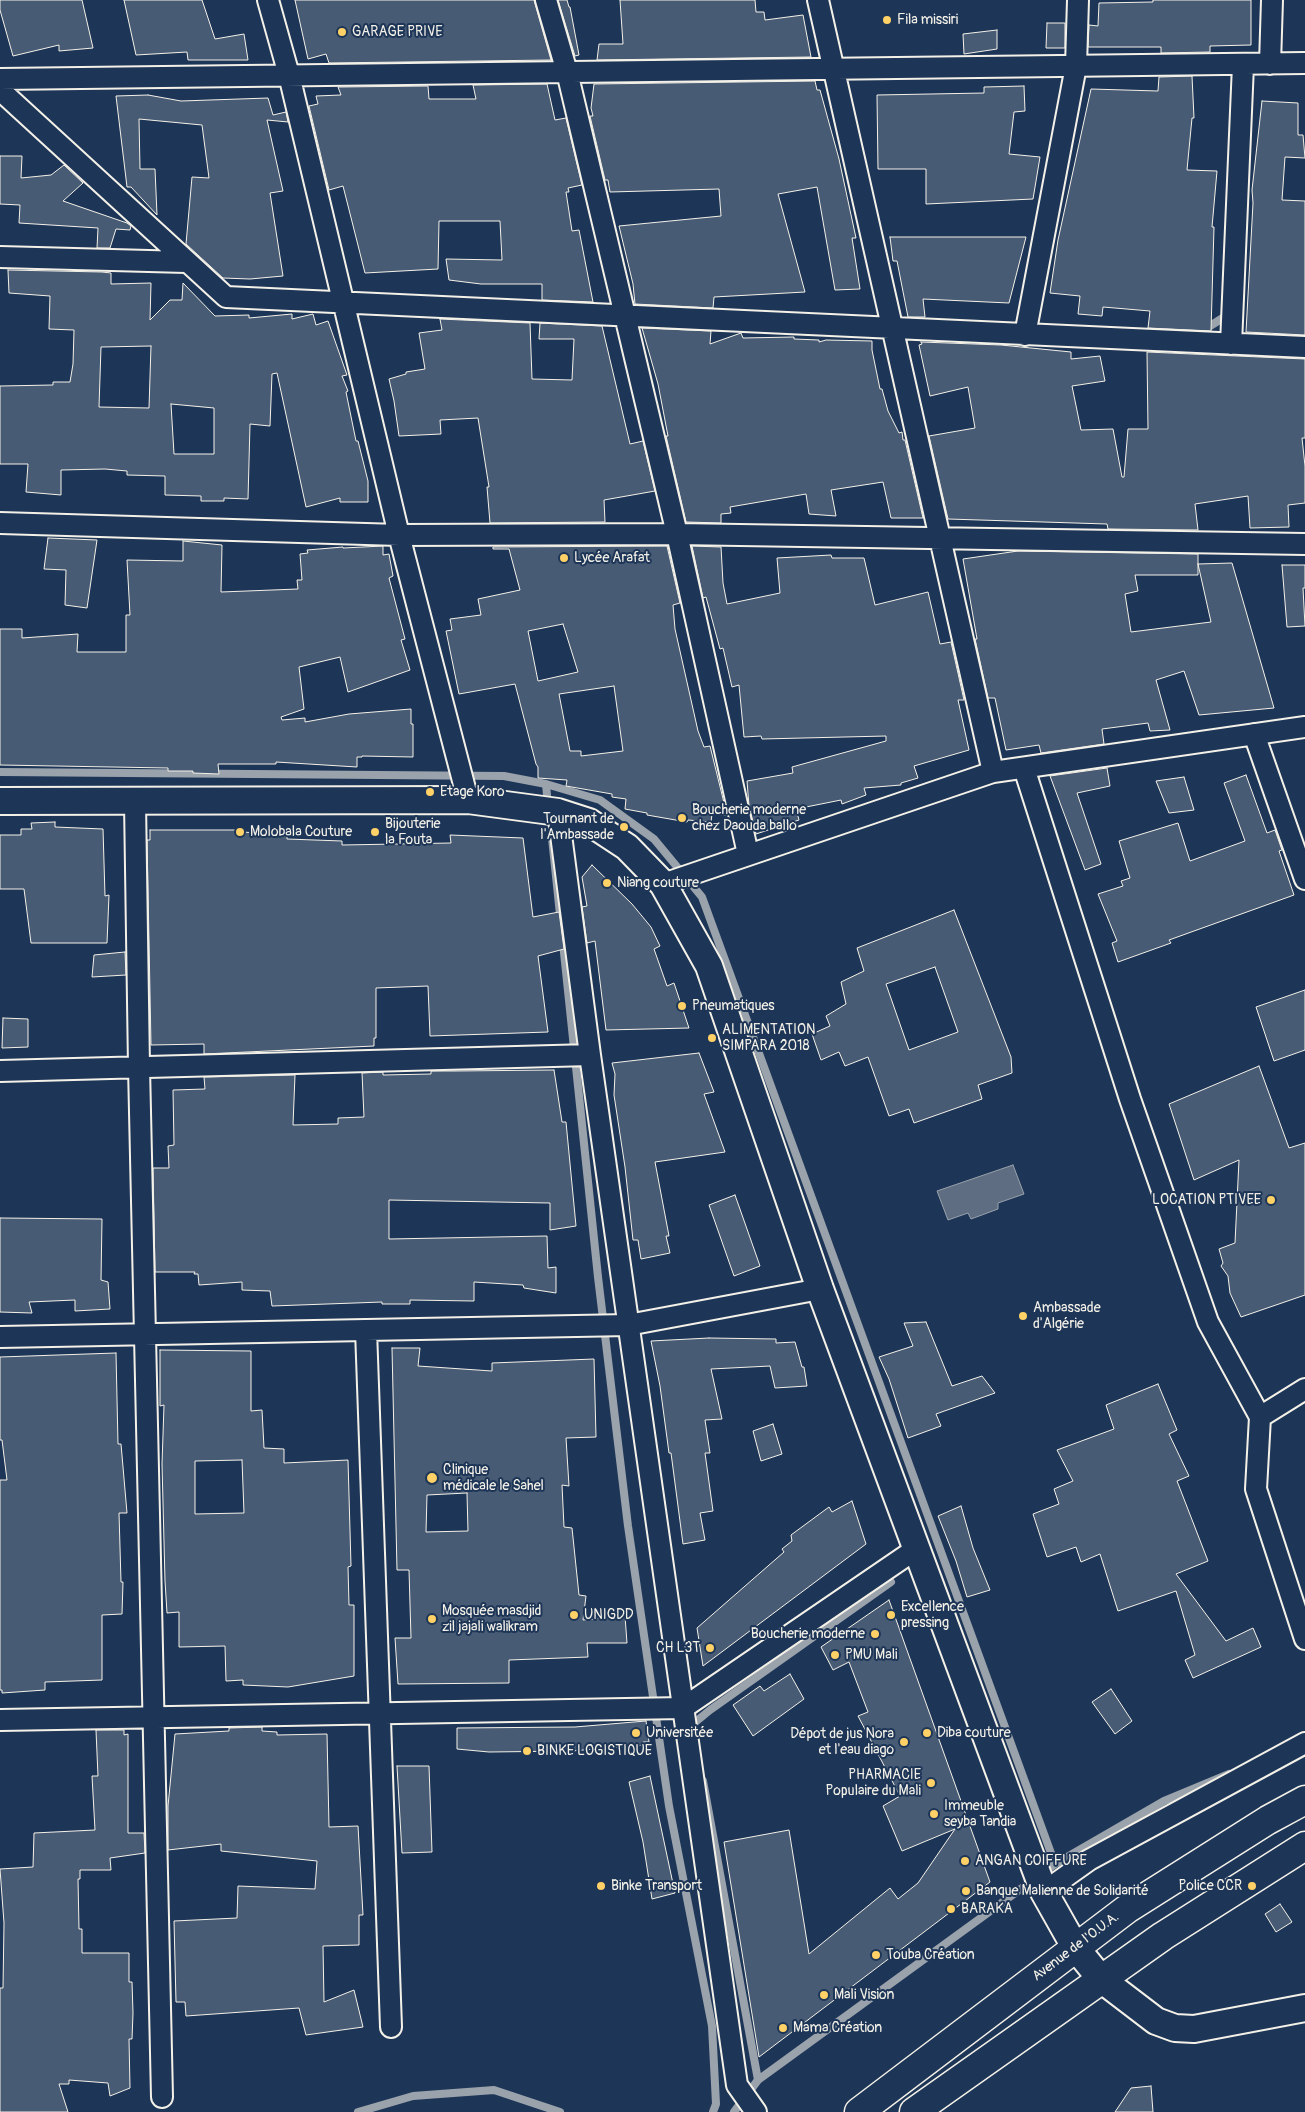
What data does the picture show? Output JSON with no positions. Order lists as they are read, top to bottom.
{
  "streets": {
    "highway": ["Avenue de l'O.U.A."]
  },
  "places": [
    "Fila missiri",
    "GARAGE PRIVE",
    "Lycée Arafat",
    "Etage Koro",
    "Boucherie moderne chez Daouda ballo",
    "Tournant de l'Ambassade",
    "Molobala Couture",
    "Bijouterie la Fouta",
    "Niang couture",
    "Pneumatiques",
    "ALIMENTATION SIMPARA 2018",
    "LOCATION PTIVEE",
    "Ambassade d'Algérie",
    "Clinique médicale le Sahel",
    "UNIGDD",
    "Excellence pressing",
    "Mosquée masdjid zil jajali walikram",
    "Boucherie moderne",
    "CH L3T",
    "PMU Mali",
    "Universitée",
    "Diba couture",
    "Dépot de jus Nora et l'eau diago",
    "BINKE LOGISTIQUE",
    "PHARMACIE Populaire du Mali",
    "Immeuble seyba Tandia",
    "ANGAN COIFFURE",
    "Binke Transport",
    "Police CCR",
    "Banque Malienne de Solidarité",
    "BARAKA",
    "Touba Création",
    "Mali Vision",
    "Mama Création"
  ]
}
